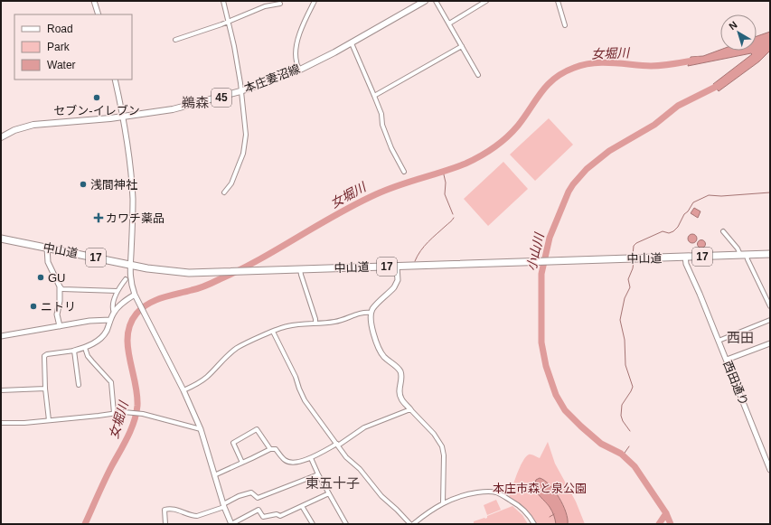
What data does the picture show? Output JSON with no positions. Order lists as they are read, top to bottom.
{
  "streets": {
    "highway": ["中山道", "17"],
    "main road": ["本庄妻沼線", "45"],
    "street": ["西田通り"]
  },
  "crossings": [
    ["中山道", "西田通り"]
  ],
  "districts": ["鵜森", "西田", "東五十子"],
  "water": ["女堀川", "小山川"],
  "parks": ["本庄市森と泉公園"],
  "places": {
    "other": [
      "セブン-イレブン",
      "浅間神社",
      "GU",
      "ニトリ"
    ],
    "health": ["カワチ薬品"]
  },
  "legend": ["Road", "Park", "Water"],
  "north": "top left"
}
